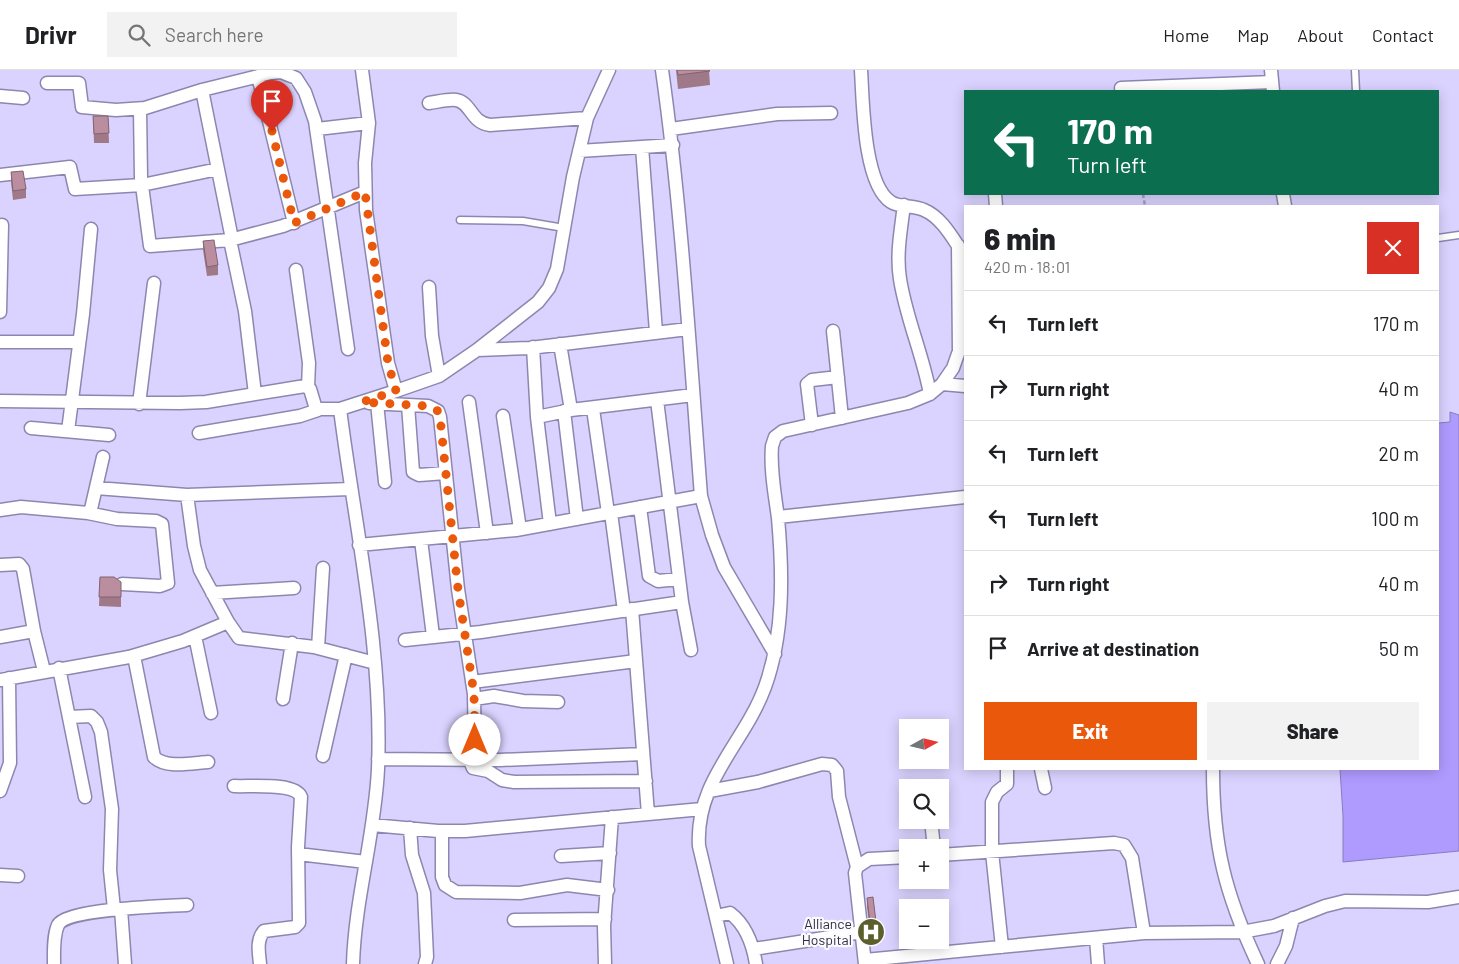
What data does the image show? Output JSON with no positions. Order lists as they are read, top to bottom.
{
  "places": {
    "hospital": ["Alliance Hospital"]
  },
  "north": "right",
  "page": {
    "header": "Drivr",
    "search": "Search here",
    "nav": [
      "Home",
      "Map",
      "About",
      "Contact"
    ],
    "turn": ["170 m", "Turn left"],
    "heading": ["6 min", "420 m · 18:01"],
    "list": [
      {
        "name": "Turn left",
        "value": "170 m"
      },
      {
        "name": "Turn right",
        "value": "40 m"
      },
      {
        "name": "Turn left",
        "value": "20 m"
      },
      {
        "name": "Turn left",
        "value": "100 m"
      },
      {
        "name": "Turn right",
        "value": "40 m"
      },
      {
        "name": "Arrive at destination",
        "value": "50 m"
      }
    ],
    "buttons": ["Exit", "Share"],
    "map_buttons": ["+", "−"]
  }
}
